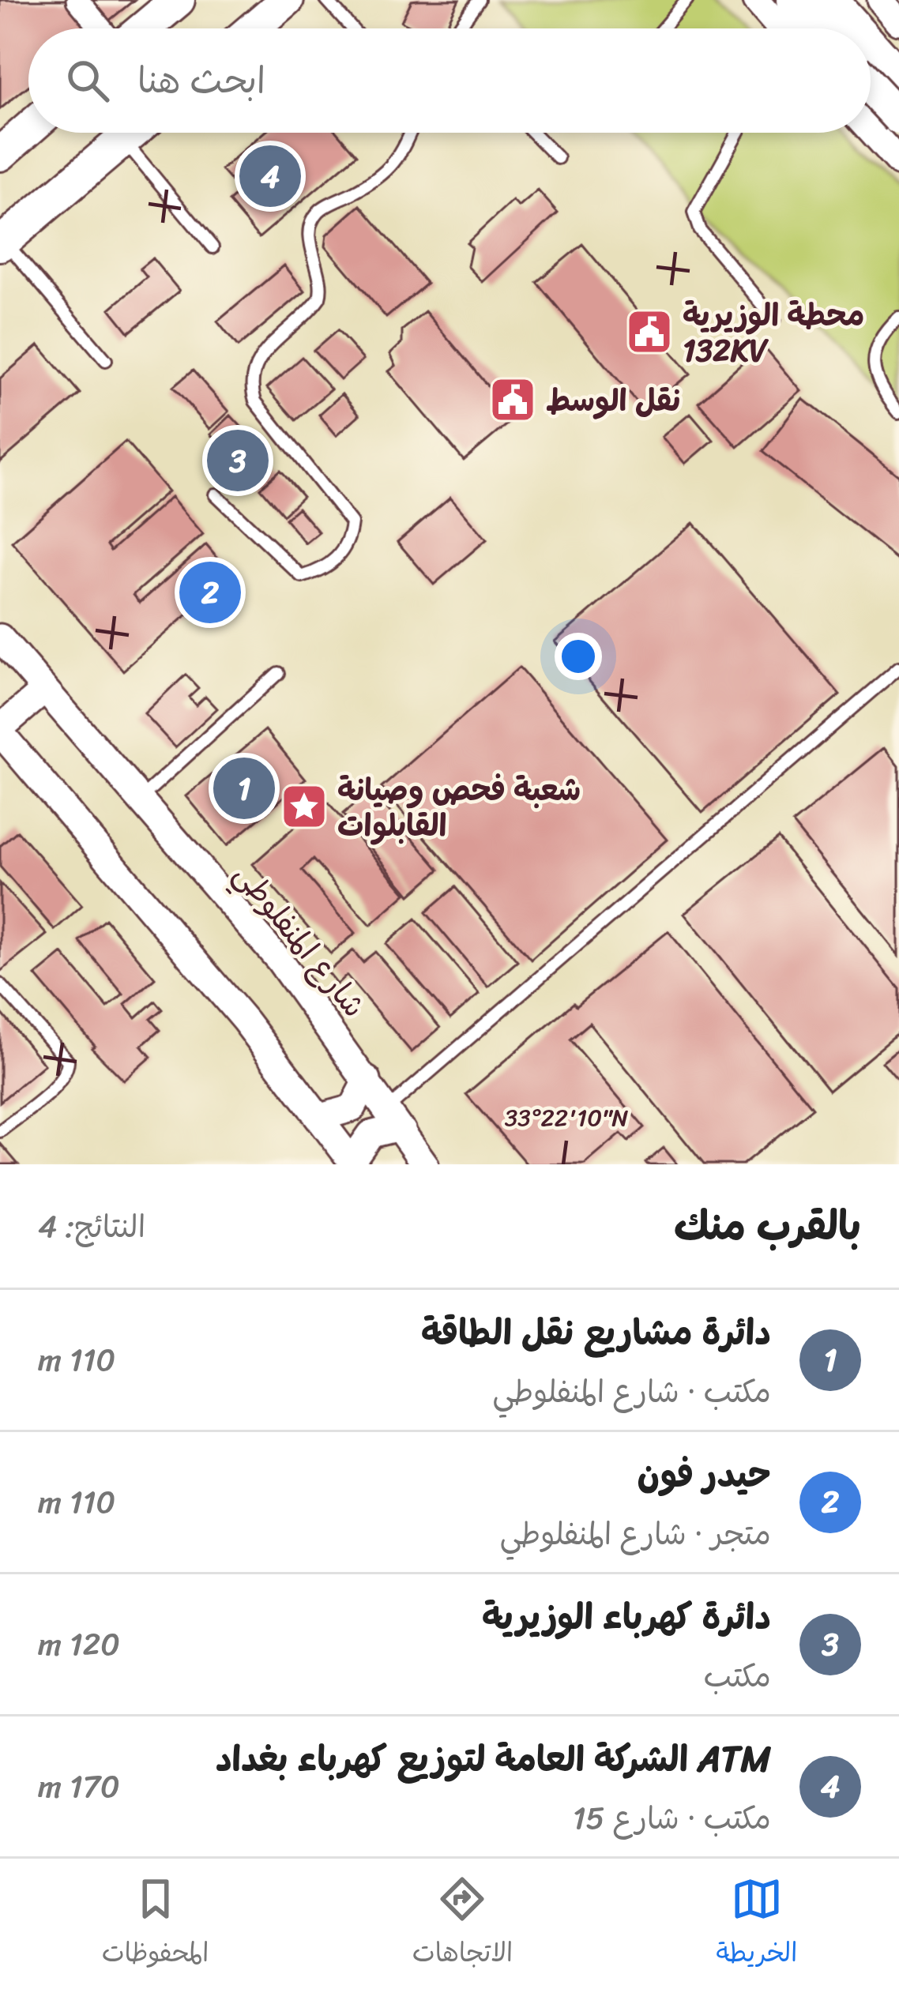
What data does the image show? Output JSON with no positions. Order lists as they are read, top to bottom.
{
  "streets": {
    "street": ["شارع المنفلوطي"]
  },
  "places": {
    "public building": ["محطة الوزيرية 132KV", "نقل الوسط"],
    "place": ["شعبة فحص وصيانة القابلوات"]
  },
  "page": {
    "search": "ابحث هنا",
    "pins": [
      "4",
      "3",
      "2",
      "1"
    ],
    "heading": ["بالقرب منك", "النتائج: 4"],
    "list": [
      {
        "mark": "1",
        "name": "دائرة مشاريع نقل الطاقة",
        "note": "مكتب · شارع المنفلوطي",
        "value": "110 m"
      },
      {
        "mark": "2",
        "name": "حيدر فون",
        "note": "متجر · شارع المنفلوطي",
        "value": "110 m"
      },
      {
        "mark": "3",
        "name": "دائرة كهرباء الوزيرية",
        "note": "مكتب",
        "value": "120 m"
      },
      {
        "mark": "4",
        "name": "ATM الشركة العامة لتوزيع كهرباء بغداد",
        "note": "مكتب · شارع 15",
        "value": "170 m"
      }
    ],
    "nav": ["الخريطة", "الاتجاهات", "المحفوظات"]
  },
  "coordinates": ["33°22'10\"N"]
}
